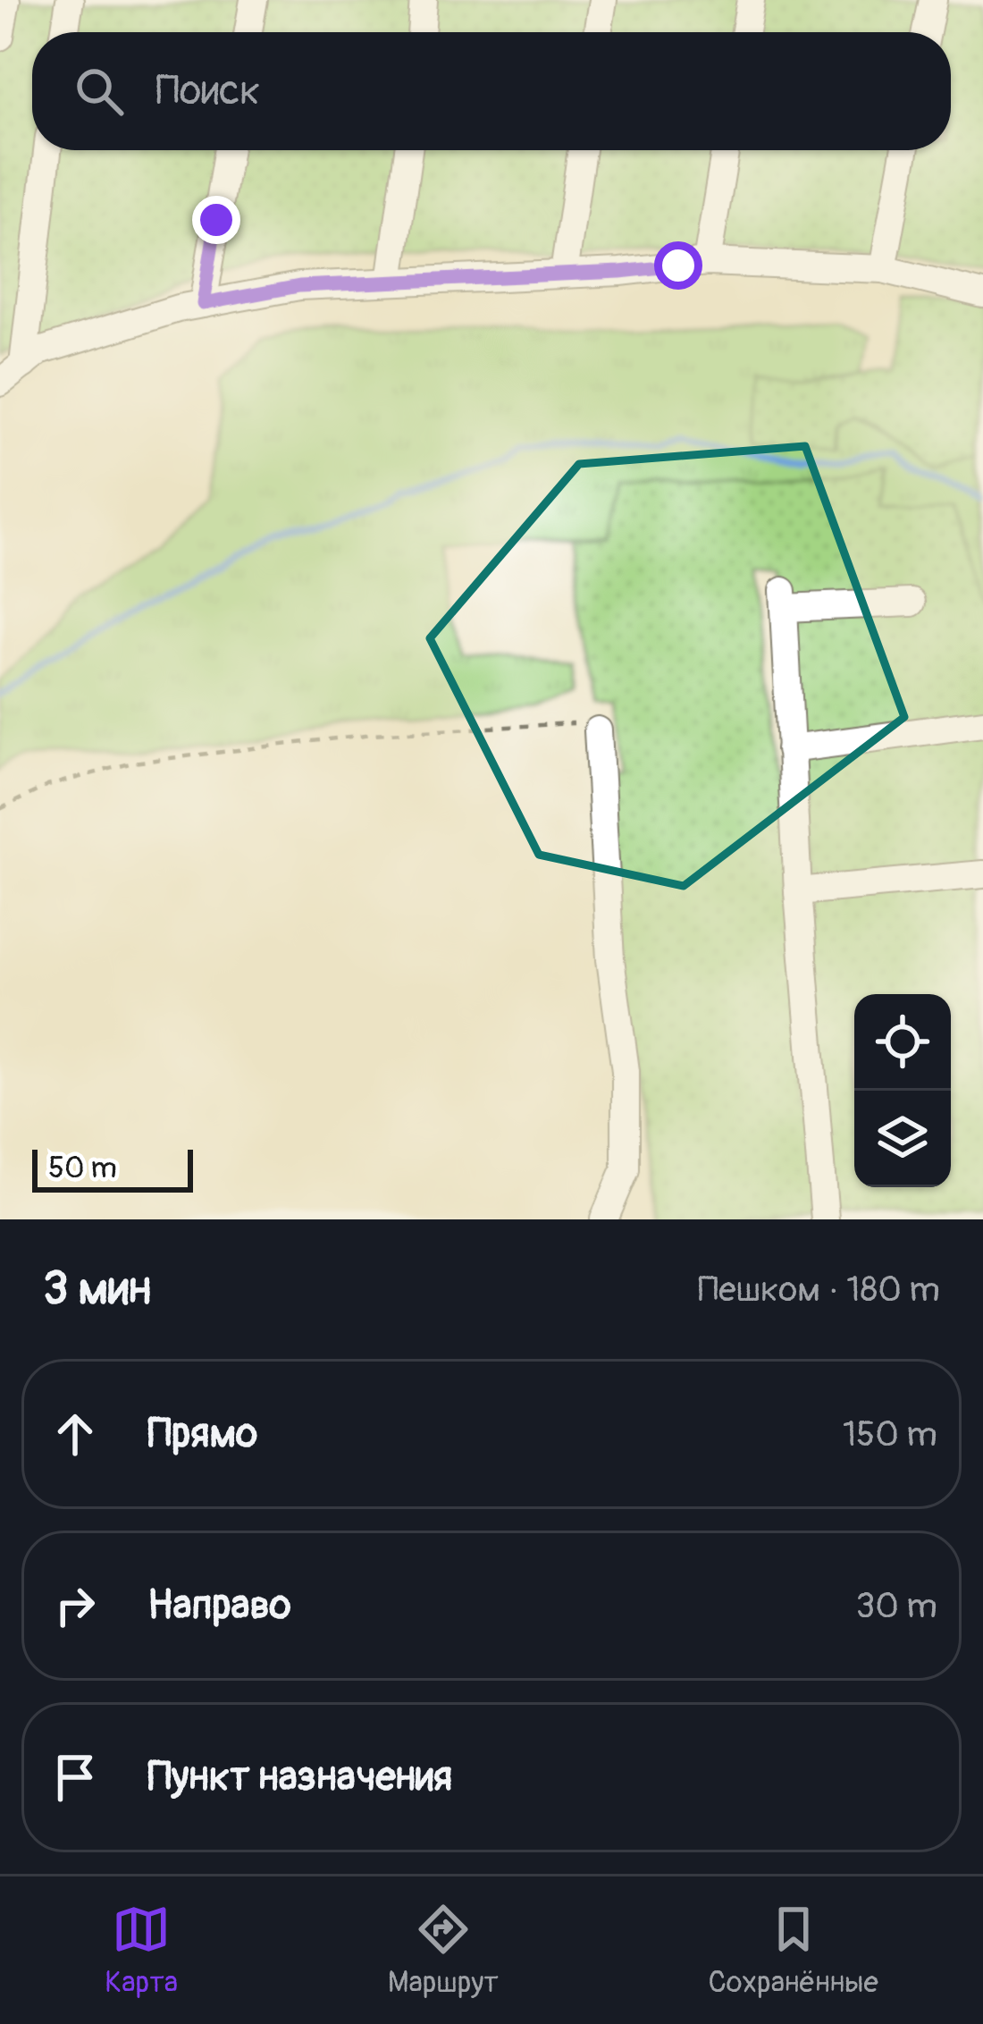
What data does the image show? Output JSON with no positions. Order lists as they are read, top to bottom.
{
  "scale_bar": "50 m",
  "page": {
    "search": "Поиск",
    "scale": "50 m",
    "heading": ["3 мин", "Пешком · 180 m"],
    "list": [
      ["Прямо", "150 m"],
      ["Направо", "30 m"],
      "Пункт назначения"
    ],
    "nav": ["Карта", "Маршрут", "Сохранённые"]
  }
}
